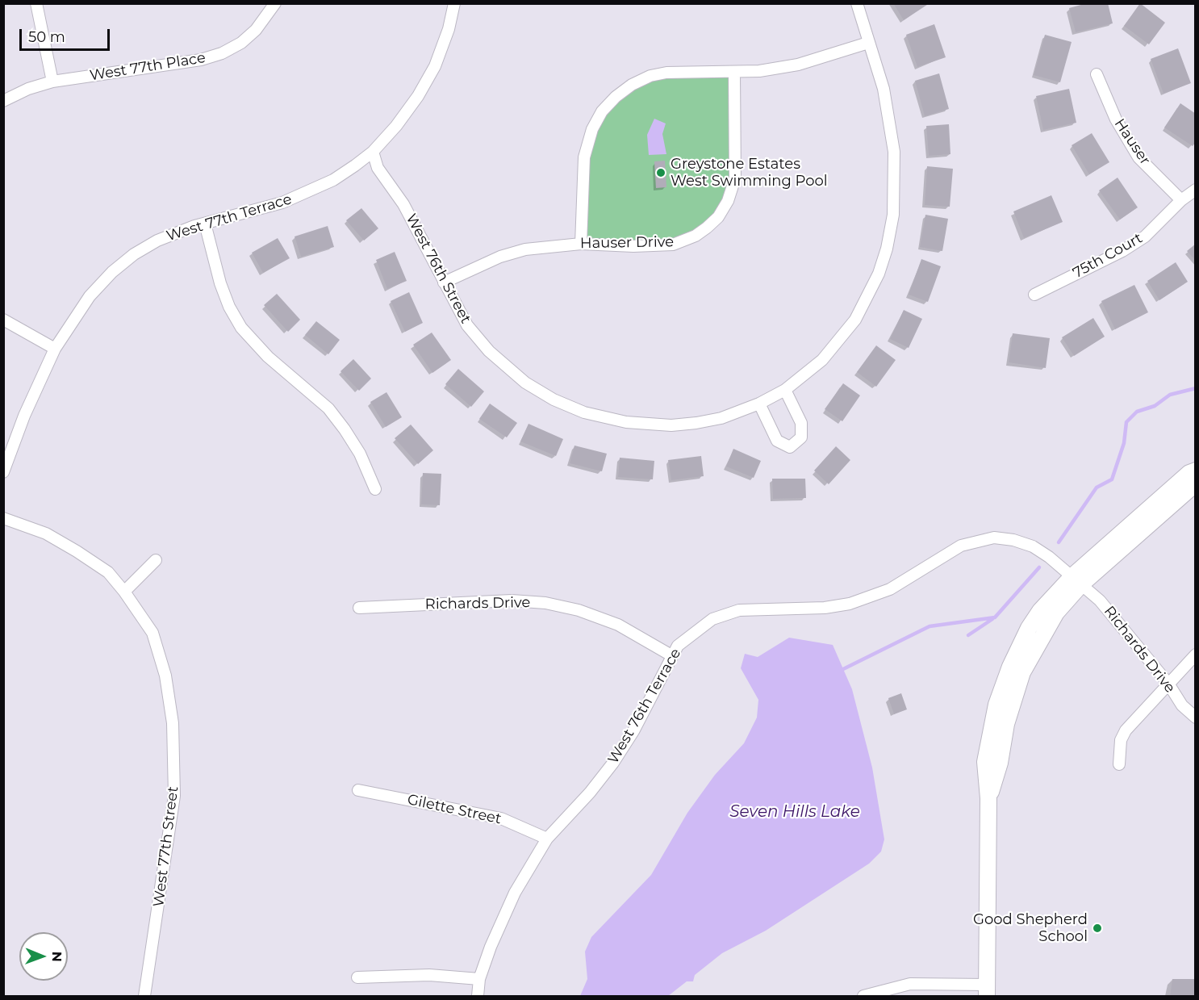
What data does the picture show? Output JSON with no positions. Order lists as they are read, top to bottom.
{
  "streets": {
    "street": [
      "West 77th Place",
      "Hauser",
      "West 77th Terrace",
      "Hauser Drive",
      "75th Court",
      "West 76th Street",
      "Richards Drive",
      "West 76th Terrace",
      "Gilette Street",
      "West 77th Street"
    ]
  },
  "crossings": [
    ["Hauser", "75th Court"],
    ["West 77th Terrace", "West 76th Street"],
    ["Hauser Drive", "West 76th Street"],
    ["Richards Drive", "West 76th Terrace"],
    ["West 76th Terrace", "Gilette Street"]
  ],
  "water": ["Seven Hills Lake"],
  "places": ["Greystone Estates West Swimming Pool", "Good Shepherd School"],
  "scale_bar": "50 m",
  "north": "right"
}
